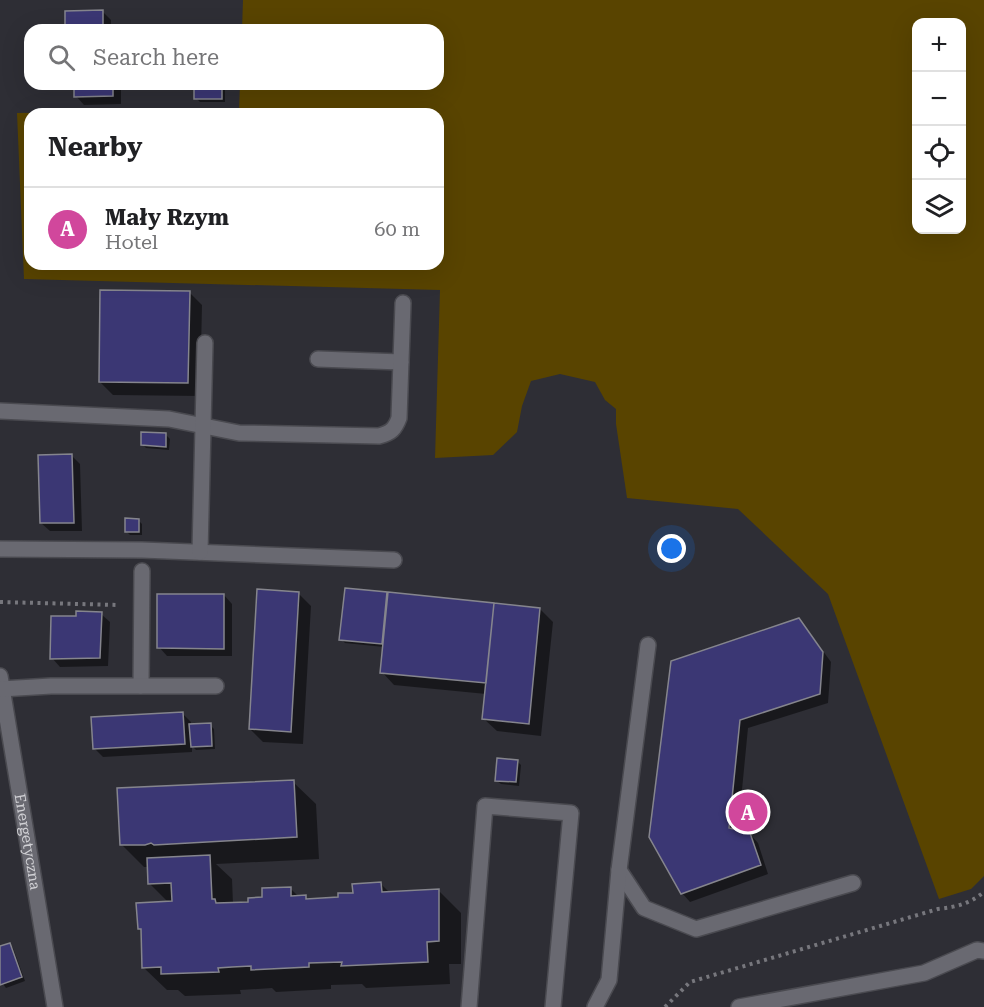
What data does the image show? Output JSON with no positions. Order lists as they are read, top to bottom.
{
  "streets": {
    "street": ["Energetyczna"]
  },
  "page": {
    "map_buttons": ["+", "−"],
    "search": "Search here",
    "heading": "Nearby",
    "list": [
      {
        "mark": "A",
        "name": "Mały Rzym",
        "note": "Hotel",
        "value": "60 m"
      }
    ],
    "pins": "A"
  }
}
